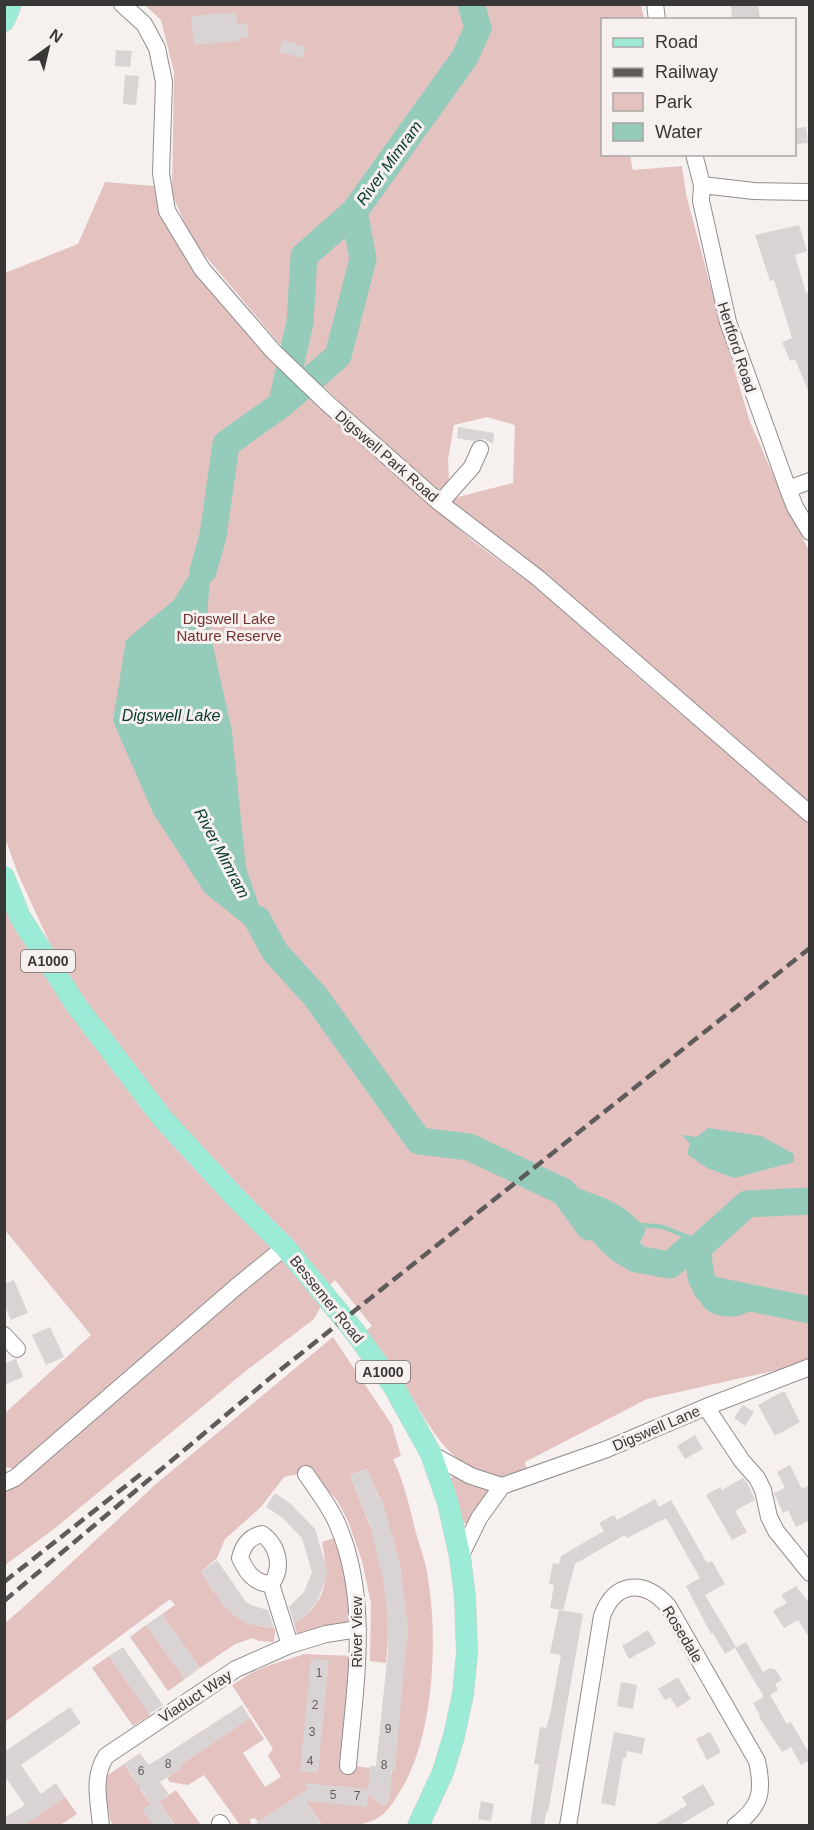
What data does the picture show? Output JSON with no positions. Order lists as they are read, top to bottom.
{
  "streets": {
    "main road": ["A1000", "Bessemer Road"],
    "street": [
      "Hertford Road",
      "Digswell Park Road",
      "Digswell Lane",
      "River View",
      "Rosedale",
      "Viaduct Way"
    ]
  },
  "crossings": [
    ["River View", "Viaduct Way"]
  ],
  "water": ["River Mimram", "Digswell Lake"],
  "parks": ["Digswell Lake Nature Reserve"],
  "house_numbers": [
    "1",
    "2",
    "9",
    "3",
    "4",
    "8",
    "8",
    "6",
    "5",
    "7"
  ],
  "legend": [
    "Road",
    "Railway",
    "Park",
    "Water"
  ],
  "north": "top right"
}
